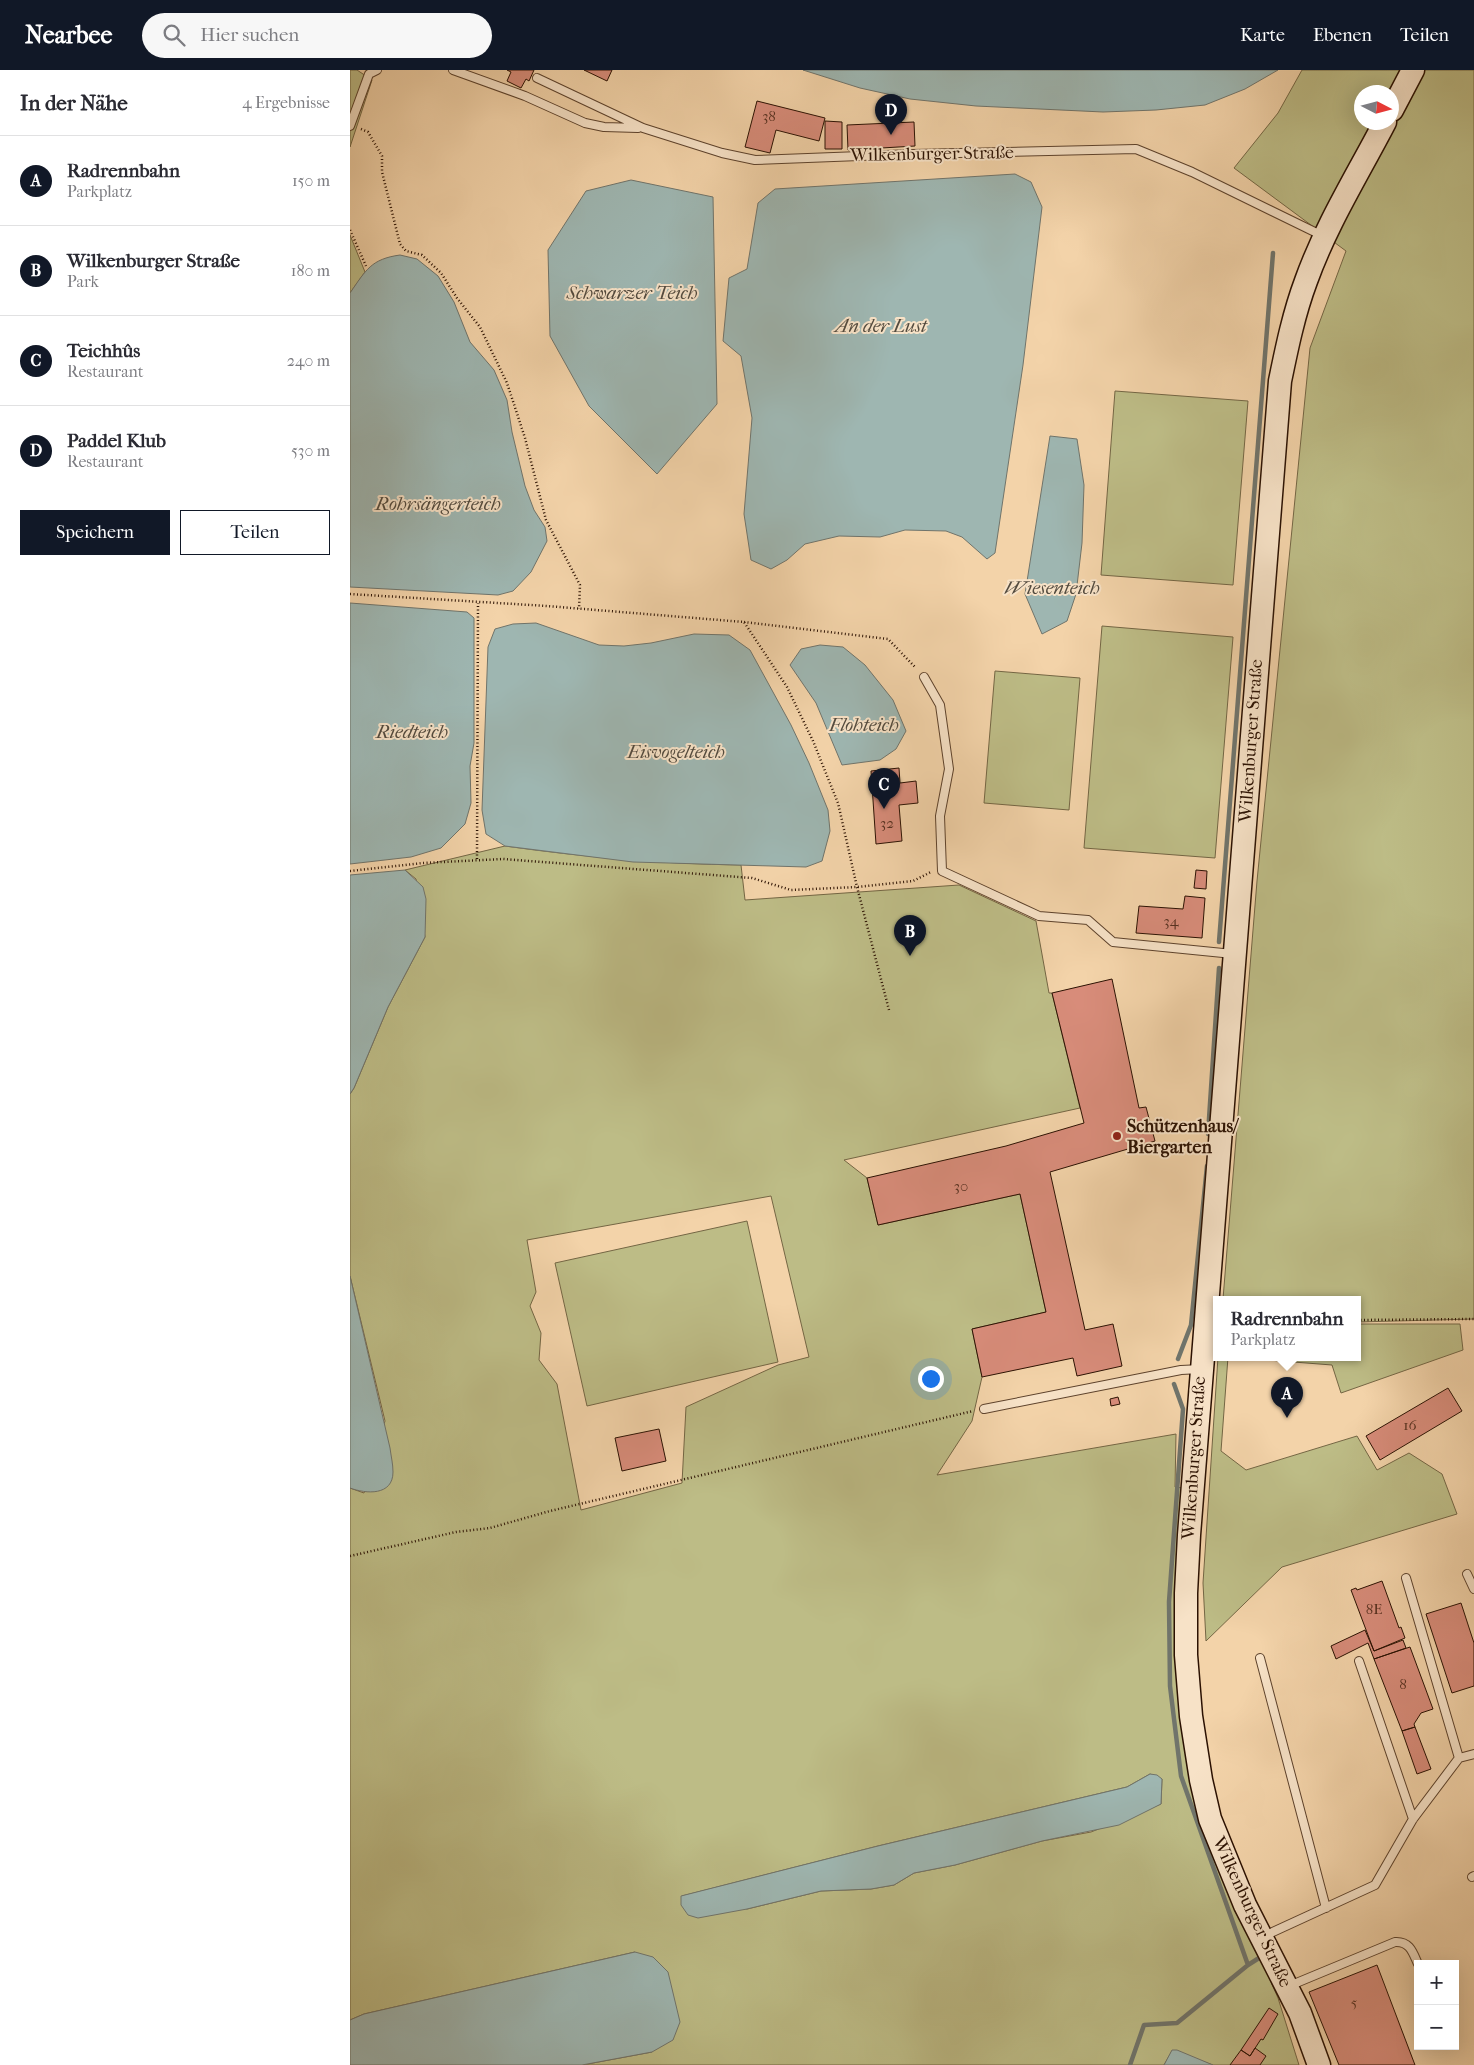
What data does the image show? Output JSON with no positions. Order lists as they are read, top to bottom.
{
  "streets": {
    "main road": ["Wilkenburger Straße"]
  },
  "water": [
    "Schwarzer Teich",
    "An der Lust",
    "Rohrsängerteich",
    "Wiesenteich",
    "Flohteich",
    "Riedteich",
    "Eisvogelteich"
  ],
  "places": ["Schützenhaus/ Biergarten"],
  "house_numbers": [
    "38",
    "32",
    "34",
    "30",
    "16",
    "8E",
    "8",
    "5"
  ],
  "north": "right",
  "page": {
    "header": "Nearbee",
    "search": "Hier suchen",
    "nav": ["Karte", "Ebenen", "Teilen"],
    "heading": ["In der Nähe", "4 Ergebnisse"],
    "pins": [
      "D",
      "C",
      "B",
      "A"
    ],
    "list": [
      {
        "mark": "A",
        "name": "Radrennbahn",
        "note": "Parkplatz",
        "value": "150 m"
      },
      {
        "mark": "B",
        "name": "Wilkenburger Straße",
        "note": "Park",
        "value": "180 m"
      },
      {
        "mark": "C",
        "name": "Teichhûs",
        "note": "Restaurant",
        "value": "240 m"
      },
      {
        "mark": "D",
        "name": "Paddel Klub",
        "note": "Restaurant",
        "value": "530 m"
      }
    ],
    "buttons": ["Speichern", "Teilen"],
    "popup": ["Radrennbahn", "Parkplatz"],
    "map_buttons": ["+", "−"]
  }
}
